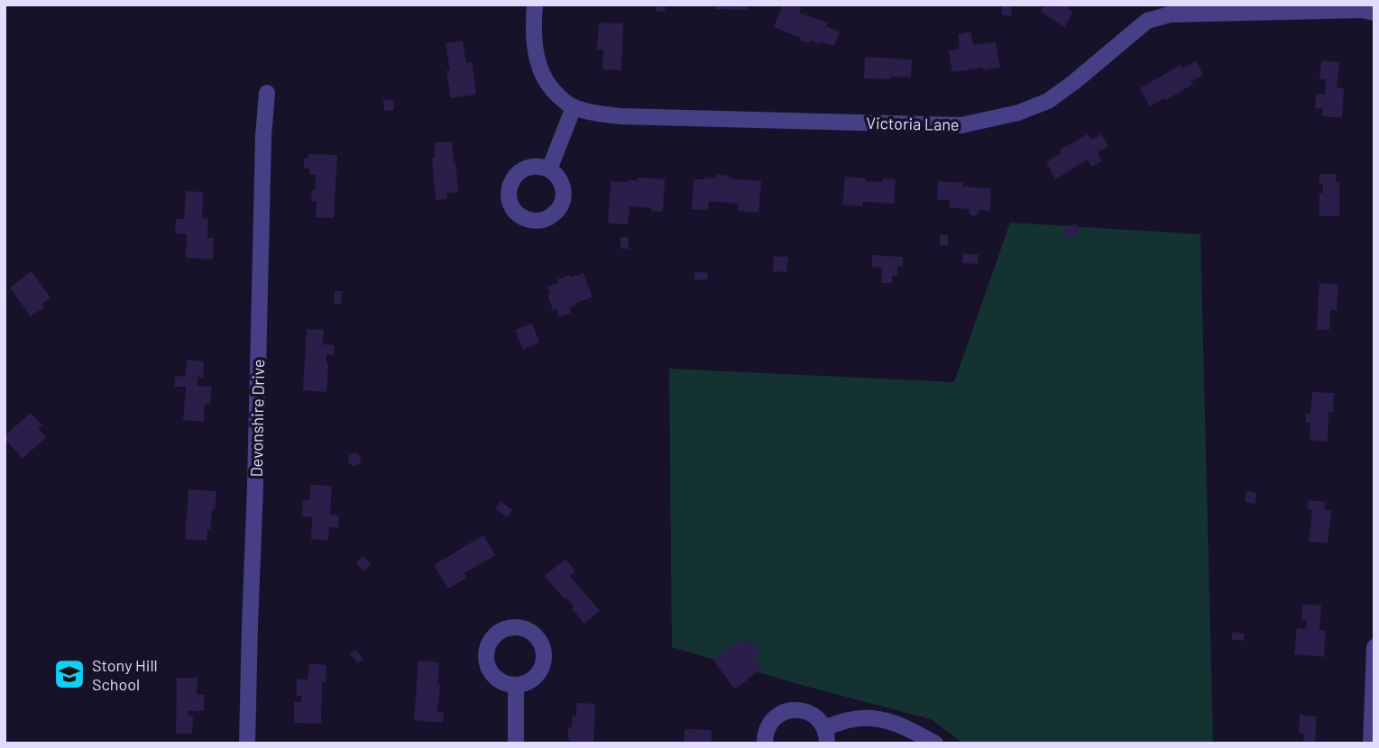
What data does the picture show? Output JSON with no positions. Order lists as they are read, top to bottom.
{
  "streets": {
    "street": ["Victoria Lane", "Devonshire Drive"]
  },
  "places": {
    "school or university": ["Stony Hill School"]
  }
}
